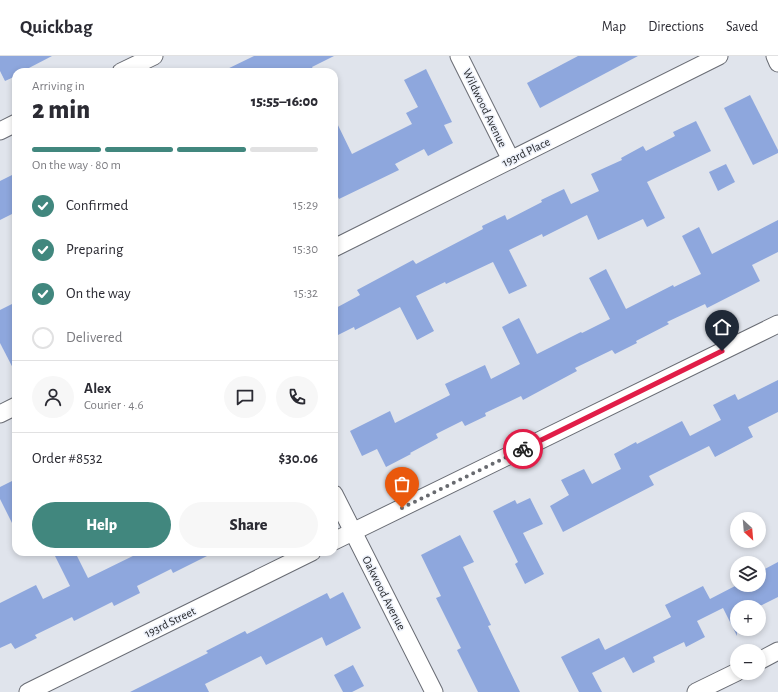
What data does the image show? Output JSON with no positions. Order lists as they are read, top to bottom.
{
  "streets": {
    "street": [
      "Wildwood Avenue",
      "193rd Place",
      "Oakwood Avenue",
      "193rd Street"
    ]
  },
  "crossings": [
    ["Wildwood Avenue", "193rd Place"]
  ],
  "north": "bottom right",
  "page": {
    "header": "Quickbag",
    "nav": ["Map", "Directions", "Saved"],
    "heading": ["2 min", "Arriving in", "15:55–16:00"],
    "panel": [
      "Alex",
      "Courier · 4.6",
      "Order #8532",
      "$30.06"
    ],
    "bar": "On the way · 80 m",
    "list": [
      ["Confirmed", "15:29"],
      ["Preparing", "15:30"],
      ["On the way", "15:32"],
      "Delivered"
    ],
    "buttons": ["Help", "Share"],
    "map_buttons": ["+", "−"]
  }
}
